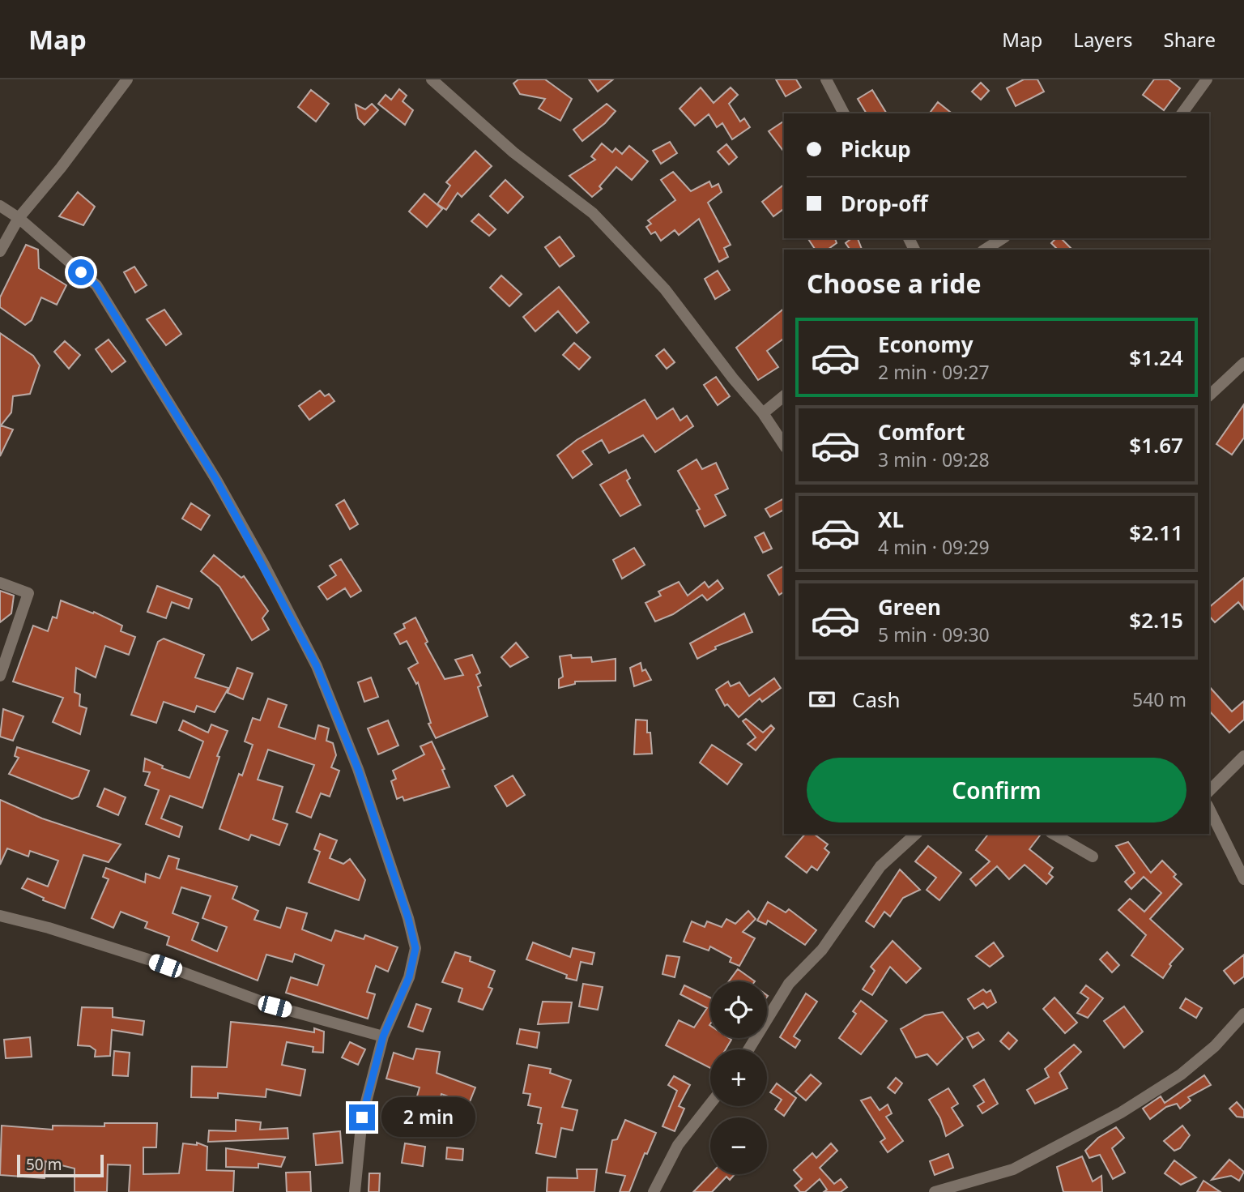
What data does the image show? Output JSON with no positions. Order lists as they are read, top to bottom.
{
  "scale_bar": "50 m",
  "page": {
    "header": "Map",
    "nav": ["Map", "Layers", "Share"],
    "banner": ["Pickup", "Drop-off"],
    "heading": "Choose a ride",
    "list": [
      {
        "name": "Economy",
        "note": "2 min · 09:27",
        "value": "$1.24"
      },
      {
        "name": "Comfort",
        "note": "3 min · 09:28",
        "value": "$1.67"
      },
      {
        "name": "XL",
        "note": "4 min · 09:29",
        "value": "$2.11"
      },
      {
        "name": "Green",
        "note": "5 min · 09:30",
        "value": "$2.15"
      }
    ],
    "pay": ["Cash", "540 m"],
    "buttons": "Confirm",
    "map_buttons": ["+", "−"],
    "bubble": "2 min",
    "scale": "50 m"
  }
}
